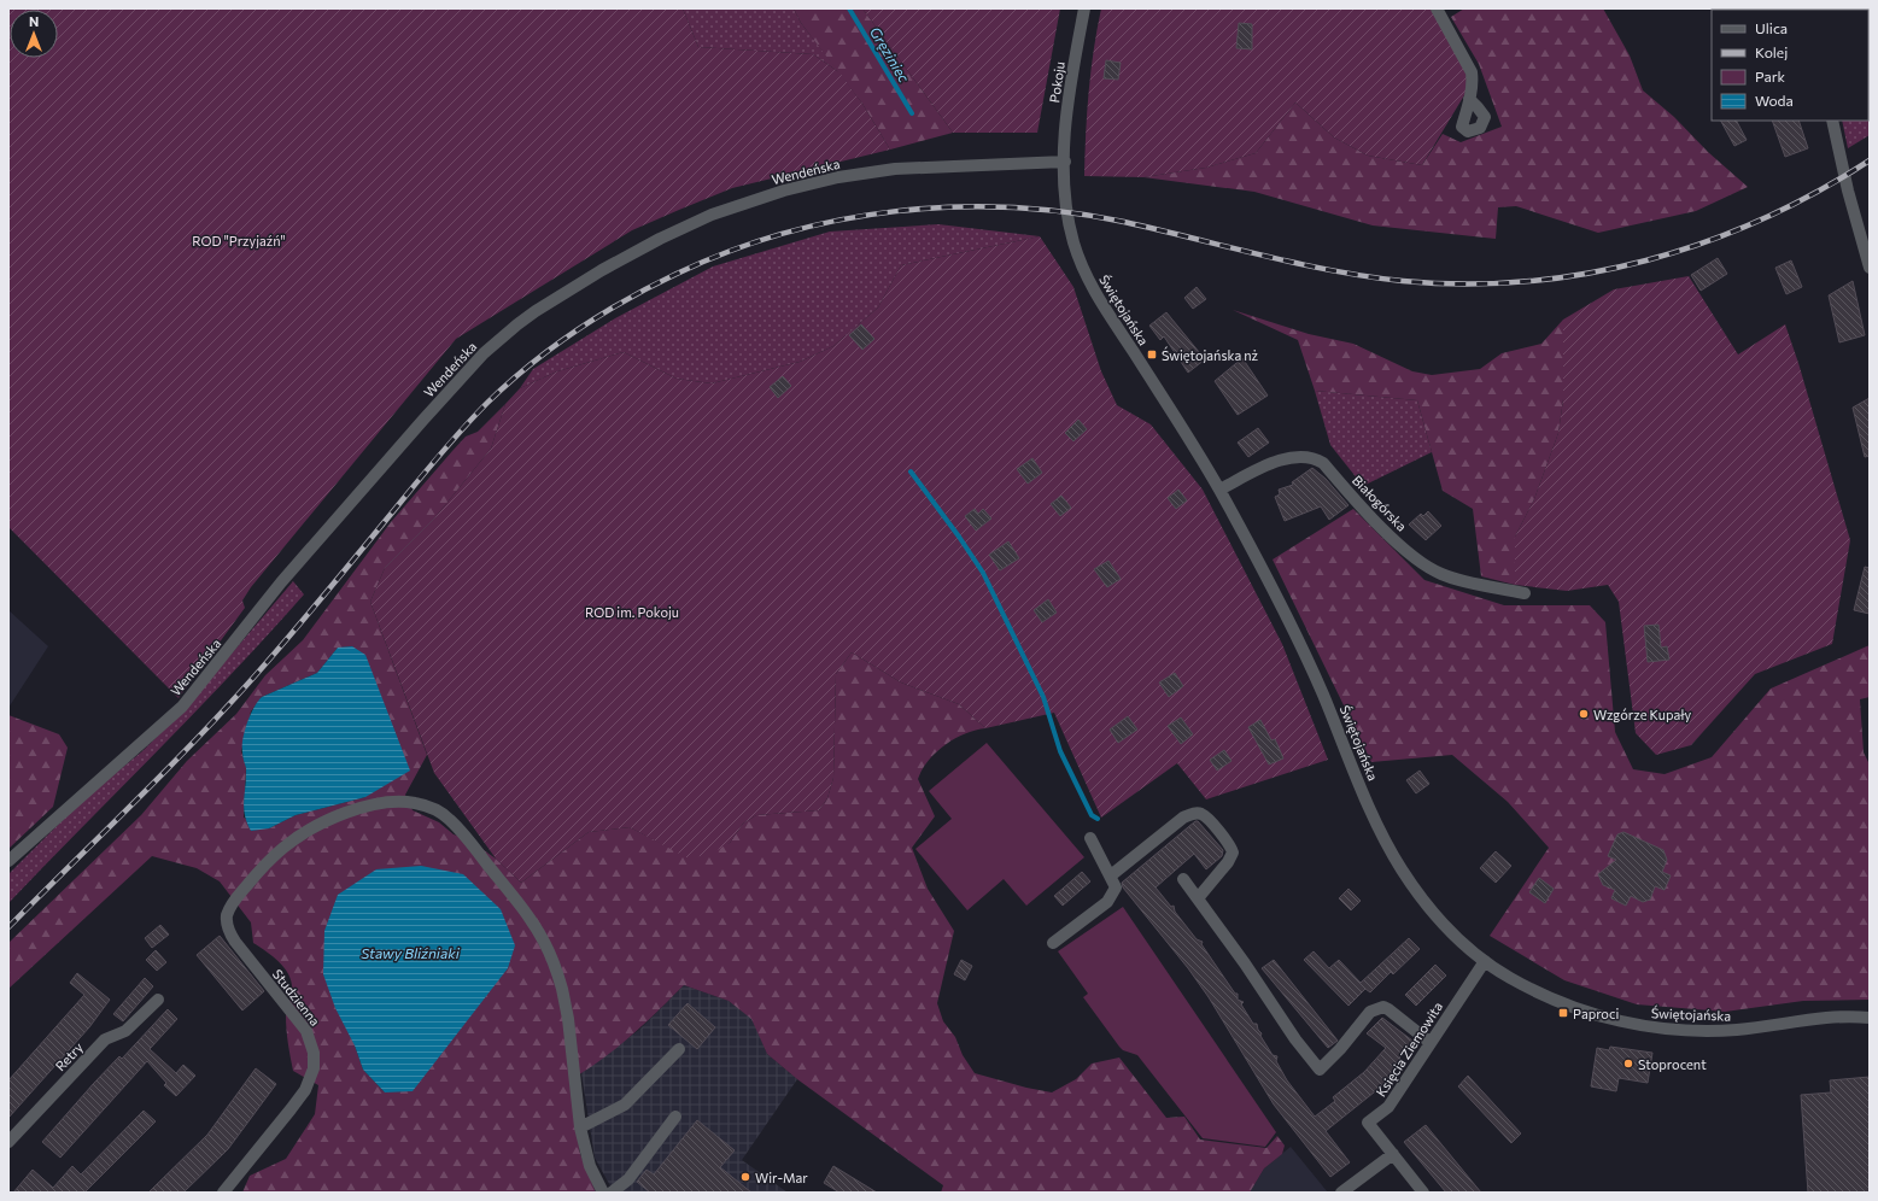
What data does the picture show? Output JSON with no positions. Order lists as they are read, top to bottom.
{
  "streets": {
    "street": [
      "Pokoju",
      "Wendeńska",
      "Świętojańska",
      "Białogórska",
      "Studzienna",
      "Księcia Ziemowita",
      "Retry"
    ]
  },
  "crossings": [
    ["Pokoju", "Wendeńska"],
    ["Pokoju", "Świętojańska"],
    ["Wendeńska", "Świętojańska"],
    ["Świętojańska", "Białogórska"],
    ["Świętojańska", "Księcia Ziemowita"]
  ],
  "water": ["Gręziniec", "Stawy Bliźniaki"],
  "parks": ["ROD \"Przyjaźń\"", "ROD im. Pokoju"],
  "places": {
    "transit": ["Świętojańska nż", "Paproci"],
    "other": ["Wzgórze Kupały", "Stoprocent", "Wir-Mar"]
  },
  "legend": [
    "Ulica",
    "Kolej",
    "Park",
    "Woda"
  ],
  "north": "top"
}
